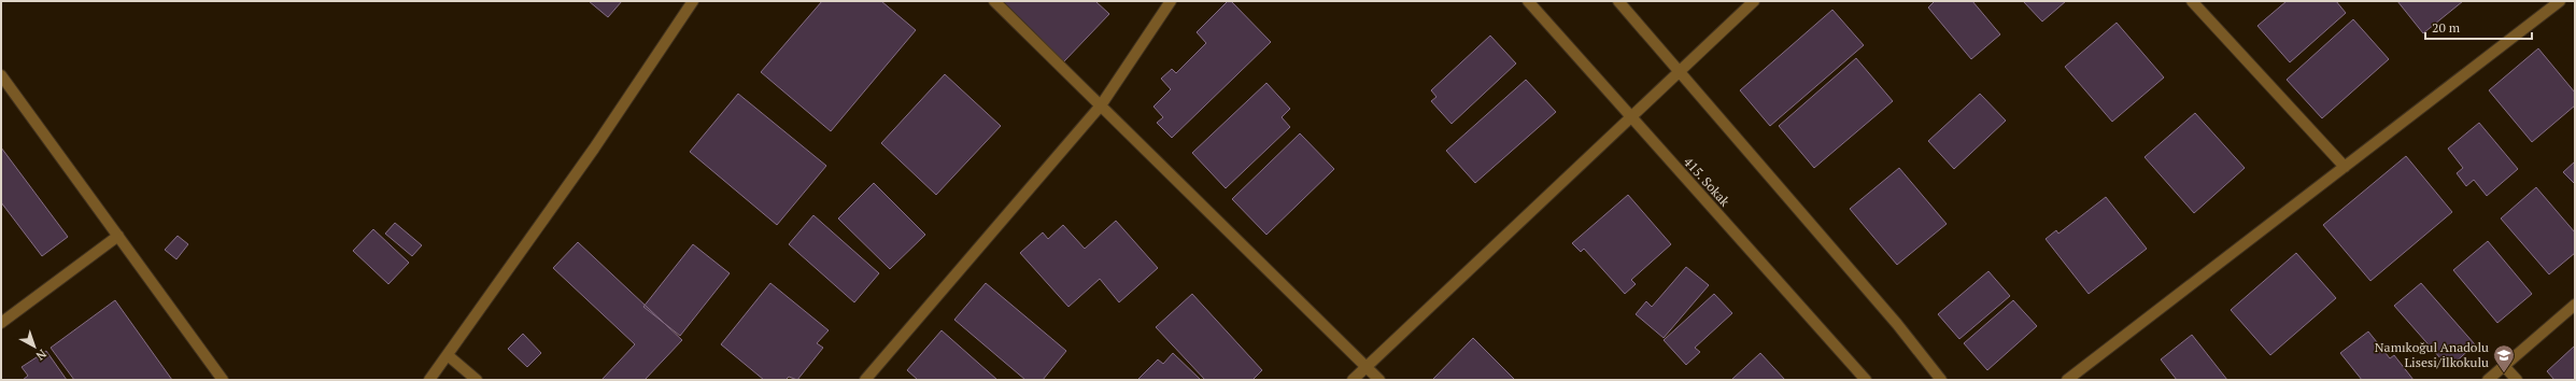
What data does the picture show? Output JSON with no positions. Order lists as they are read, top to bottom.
{
  "streets": {
    "street": ["415. Sokak"]
  },
  "places": {
    "school or university": ["Namıkoğul Anadolu Lisesi/İlkokulu"]
  },
  "scale_bar": "20 m",
  "north": "bottom right"
}
